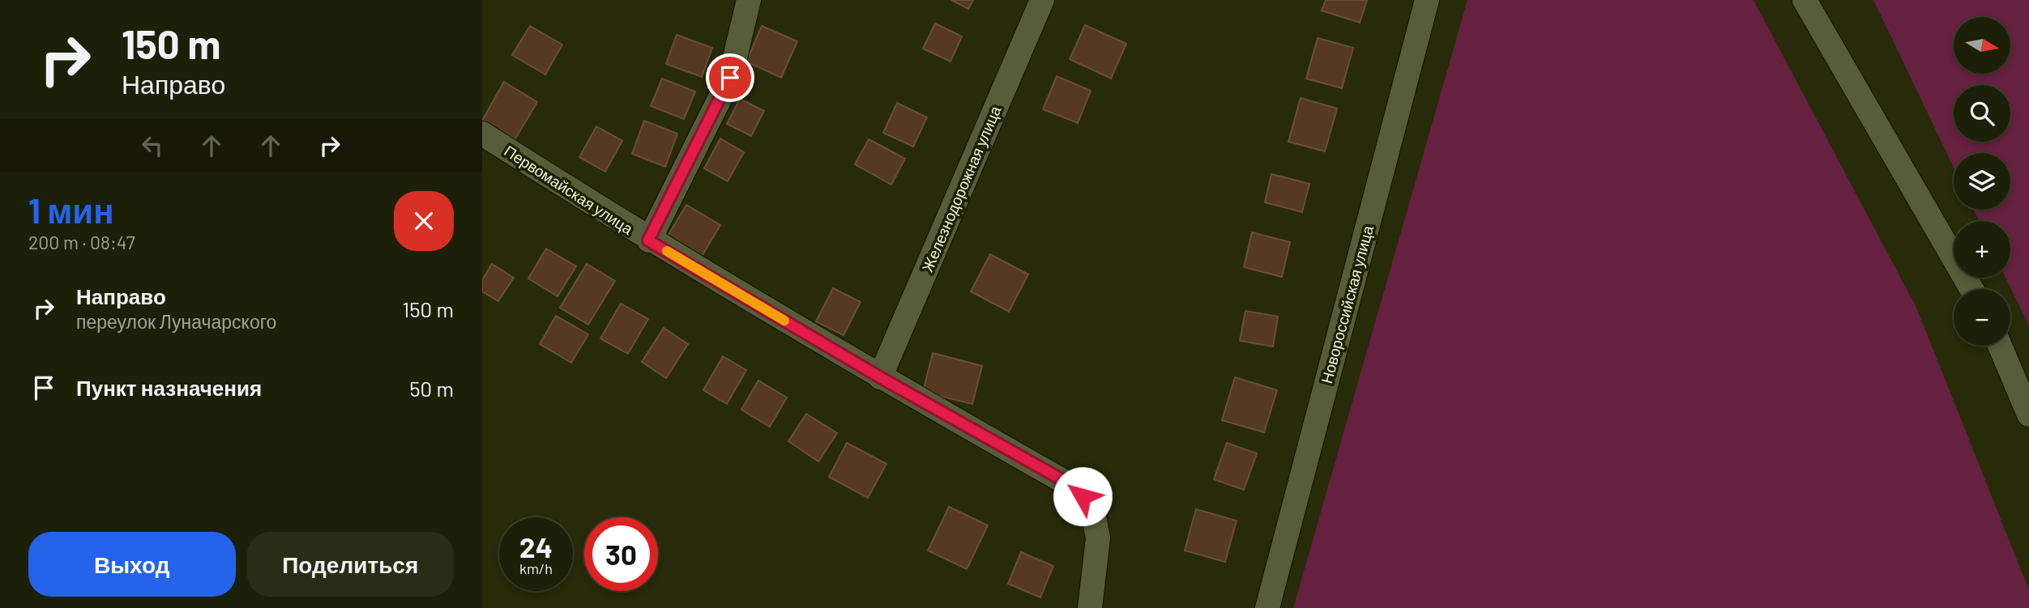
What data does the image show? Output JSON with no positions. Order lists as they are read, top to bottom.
{
  "streets": {
    "street": ["Железнодорожная улица", "Первомайская улица", "Новороссийская улица"]
  },
  "crossings": [
    ["Железнодорожная улица", "Первомайская улица"]
  ],
  "north": "right",
  "page": {
    "turn": ["150 m", "Направо"],
    "map_buttons": ["+", "−"],
    "heading": ["1 мин", "200 m · 08:47"],
    "list": [
      {
        "name": "Направо",
        "note": "переулок Луначарского",
        "value": "150 m"
      },
      {
        "name": "Пункт назначения",
        "value": "50 m"
      }
    ],
    "speed": "24 km/h",
    "limit": "30",
    "buttons": ["Выход", "Поделиться"]
  }
}
